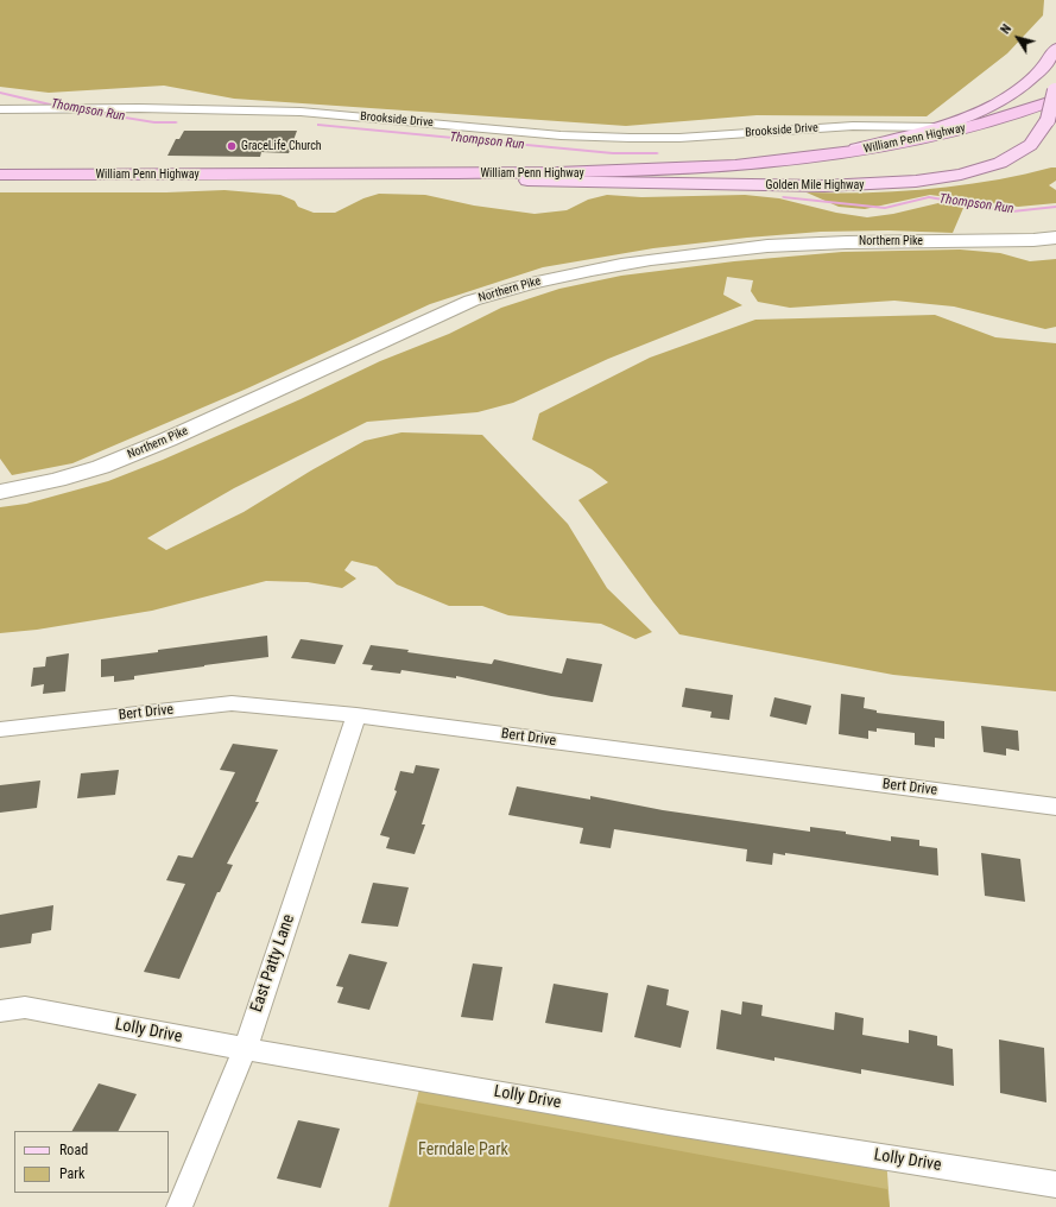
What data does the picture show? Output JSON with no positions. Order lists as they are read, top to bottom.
{
  "streets": {
    "highway": ["William Penn Highway"],
    "main road": ["Golden Mile Highway", "Northern Pike"],
    "street": [
      "Brookside Drive",
      "Bert Drive",
      "East Patty Lane",
      "Lolly Drive"
    ]
  },
  "crossings": [
    ["William Penn Highway", "Golden Mile Highway"],
    ["Bert Drive", "East Patty Lane"],
    ["East Patty Lane", "Lolly Drive"]
  ],
  "water": ["Thompson Run"],
  "parks": ["Ferndale Park"],
  "places": ["GraceLife Church"],
  "legend": ["Road", "Park"],
  "north": "top left"
}
